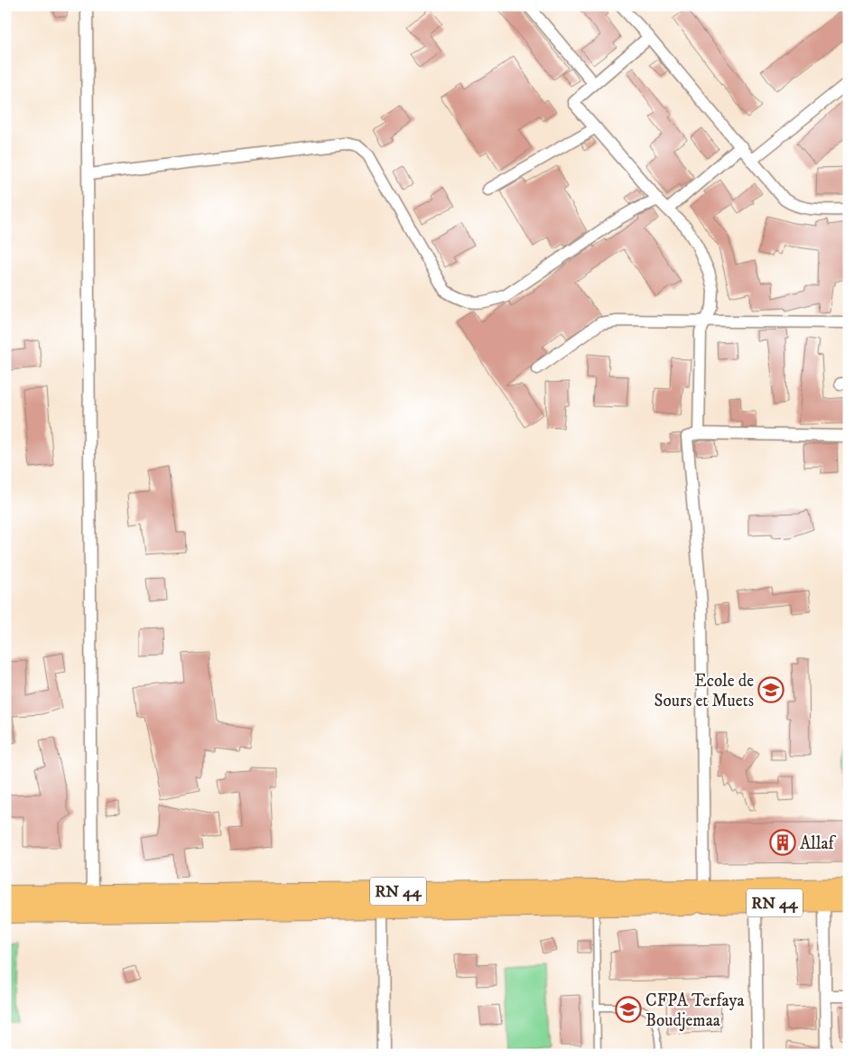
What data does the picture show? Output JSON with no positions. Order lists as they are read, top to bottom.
{
  "streets": {
    "highway": ["RN 44"]
  },
  "places": {
    "school or university": ["Ecole de Sours et Muets", "CFPA Terfaya Boudjemaa"],
    "building": ["Allaf"]
  }
}
